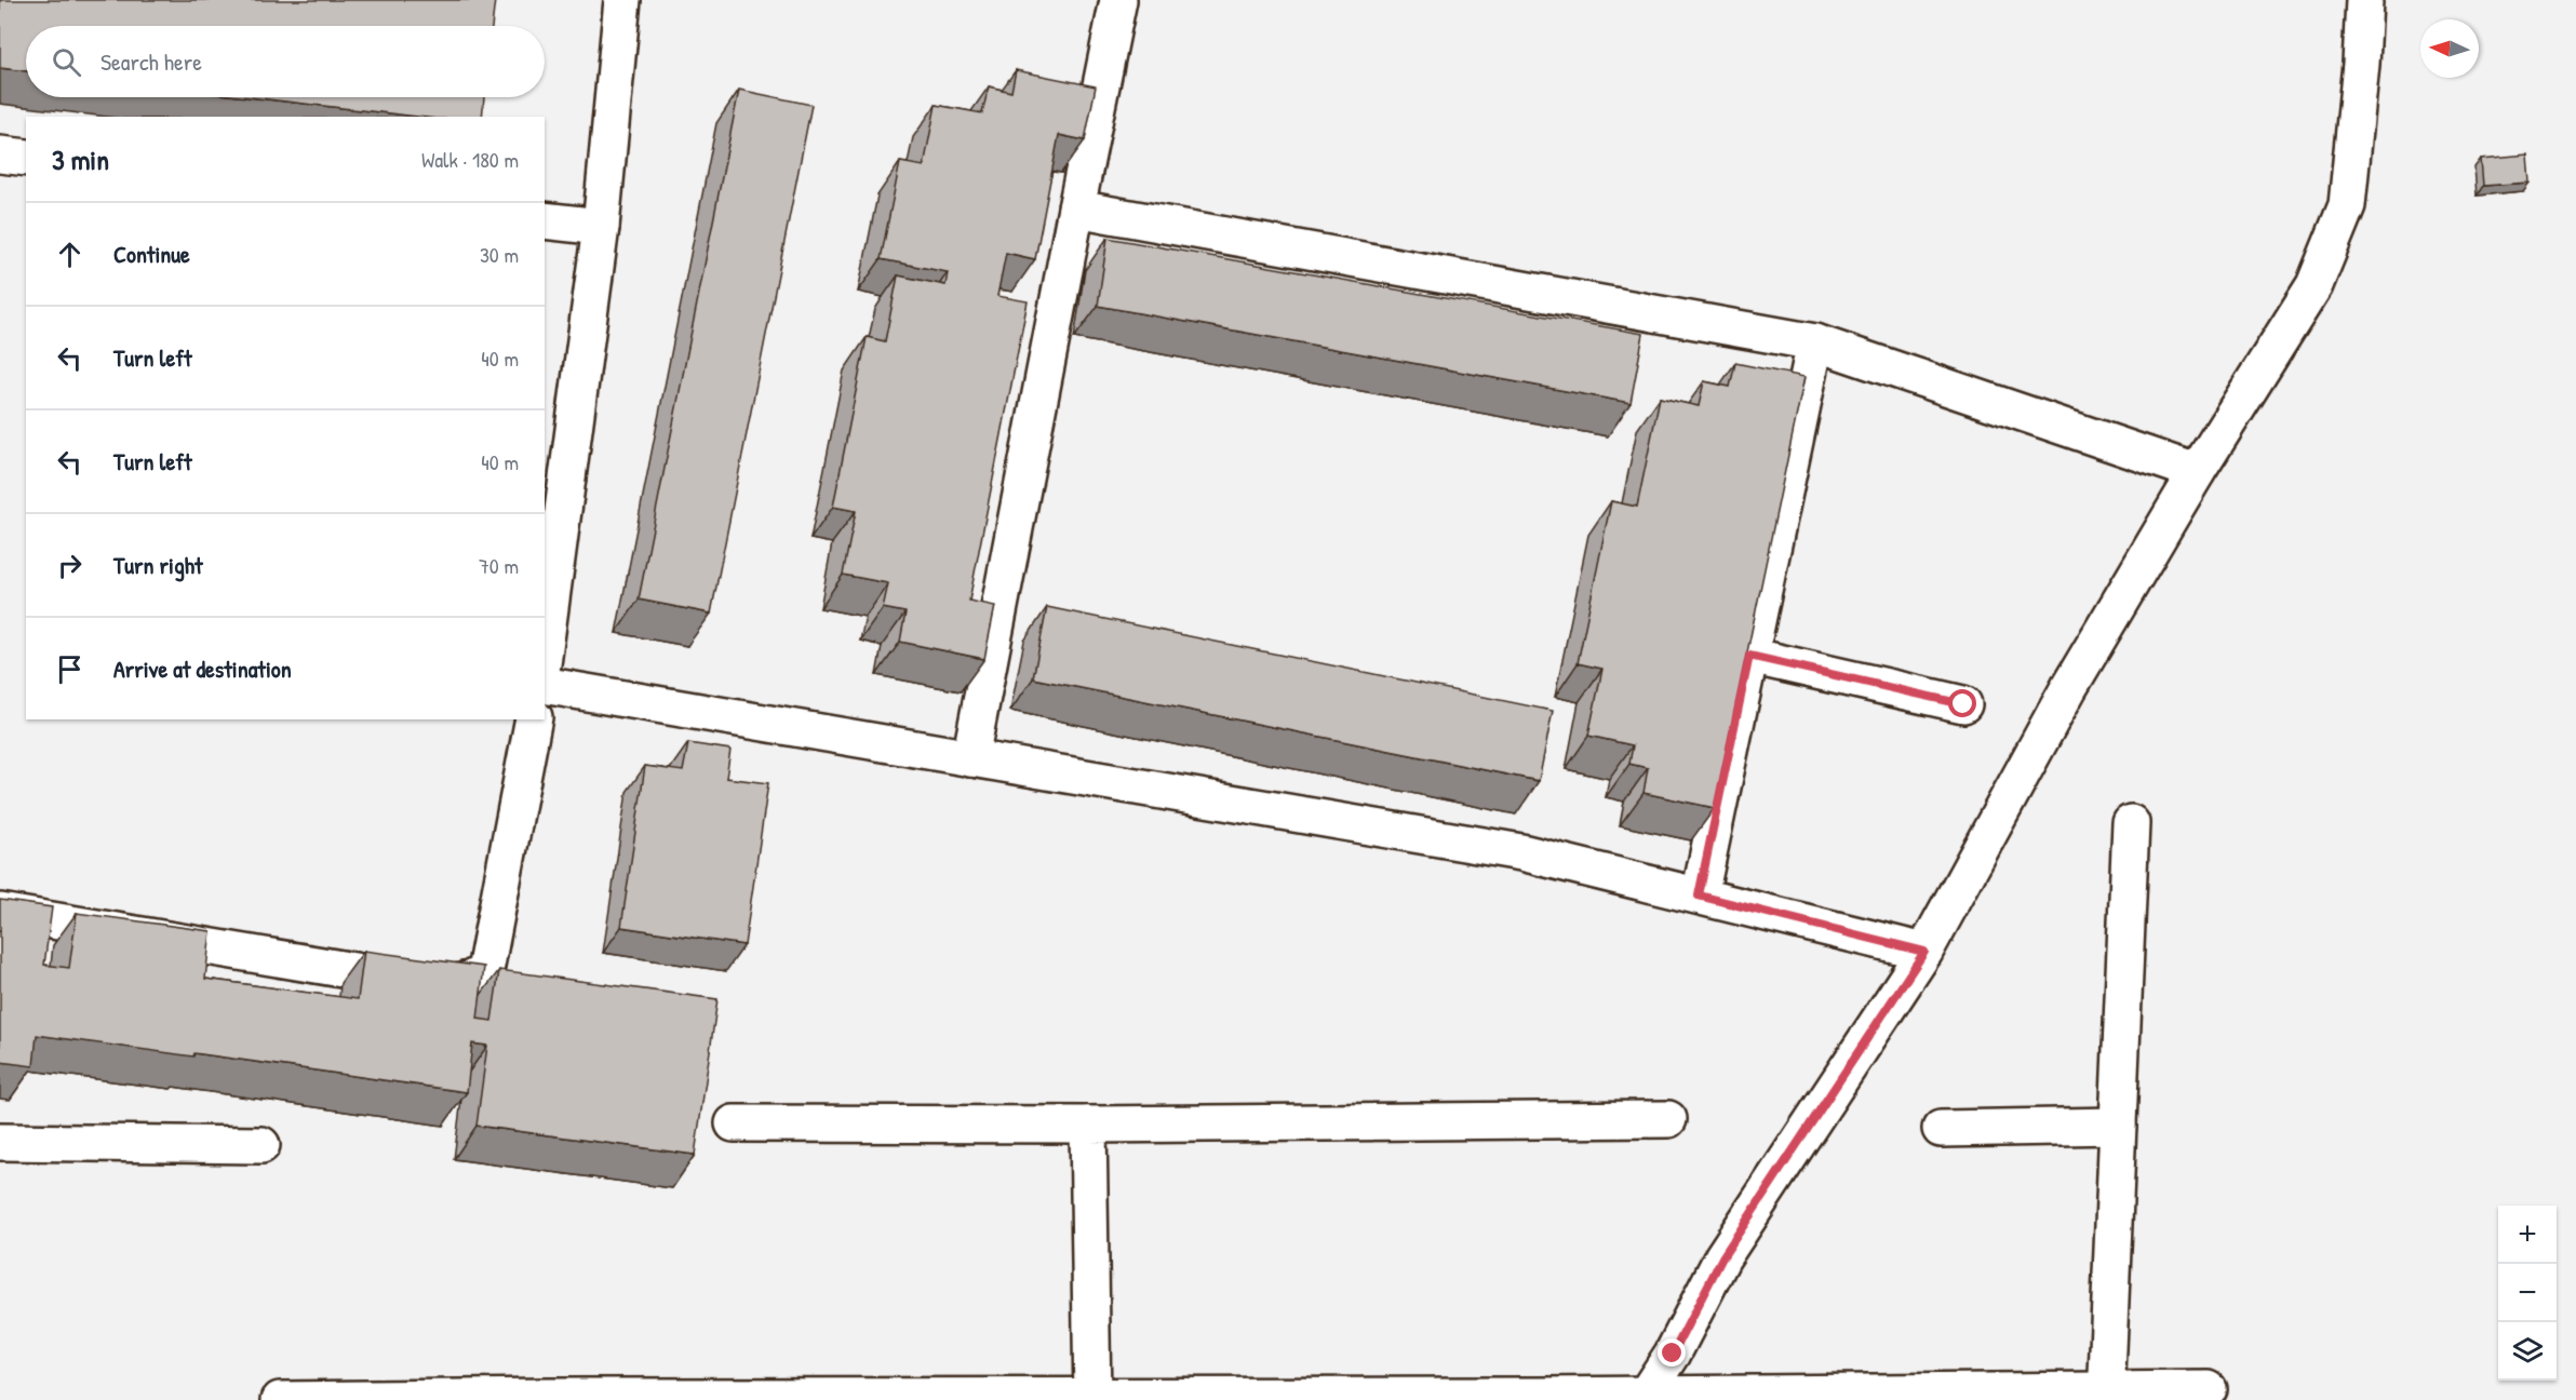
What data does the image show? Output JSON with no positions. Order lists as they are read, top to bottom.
{
  "north": "left",
  "page": {
    "search": "Search here",
    "heading": ["3 min", "Walk · 180 m"],
    "list": [
      ["Continue", "30 m"],
      ["Turn left", "40 m"],
      ["Turn left", "40 m"],
      ["Turn right", "70 m"],
      "Arrive at destination"
    ],
    "map_buttons": ["+", "−"]
  }
}
